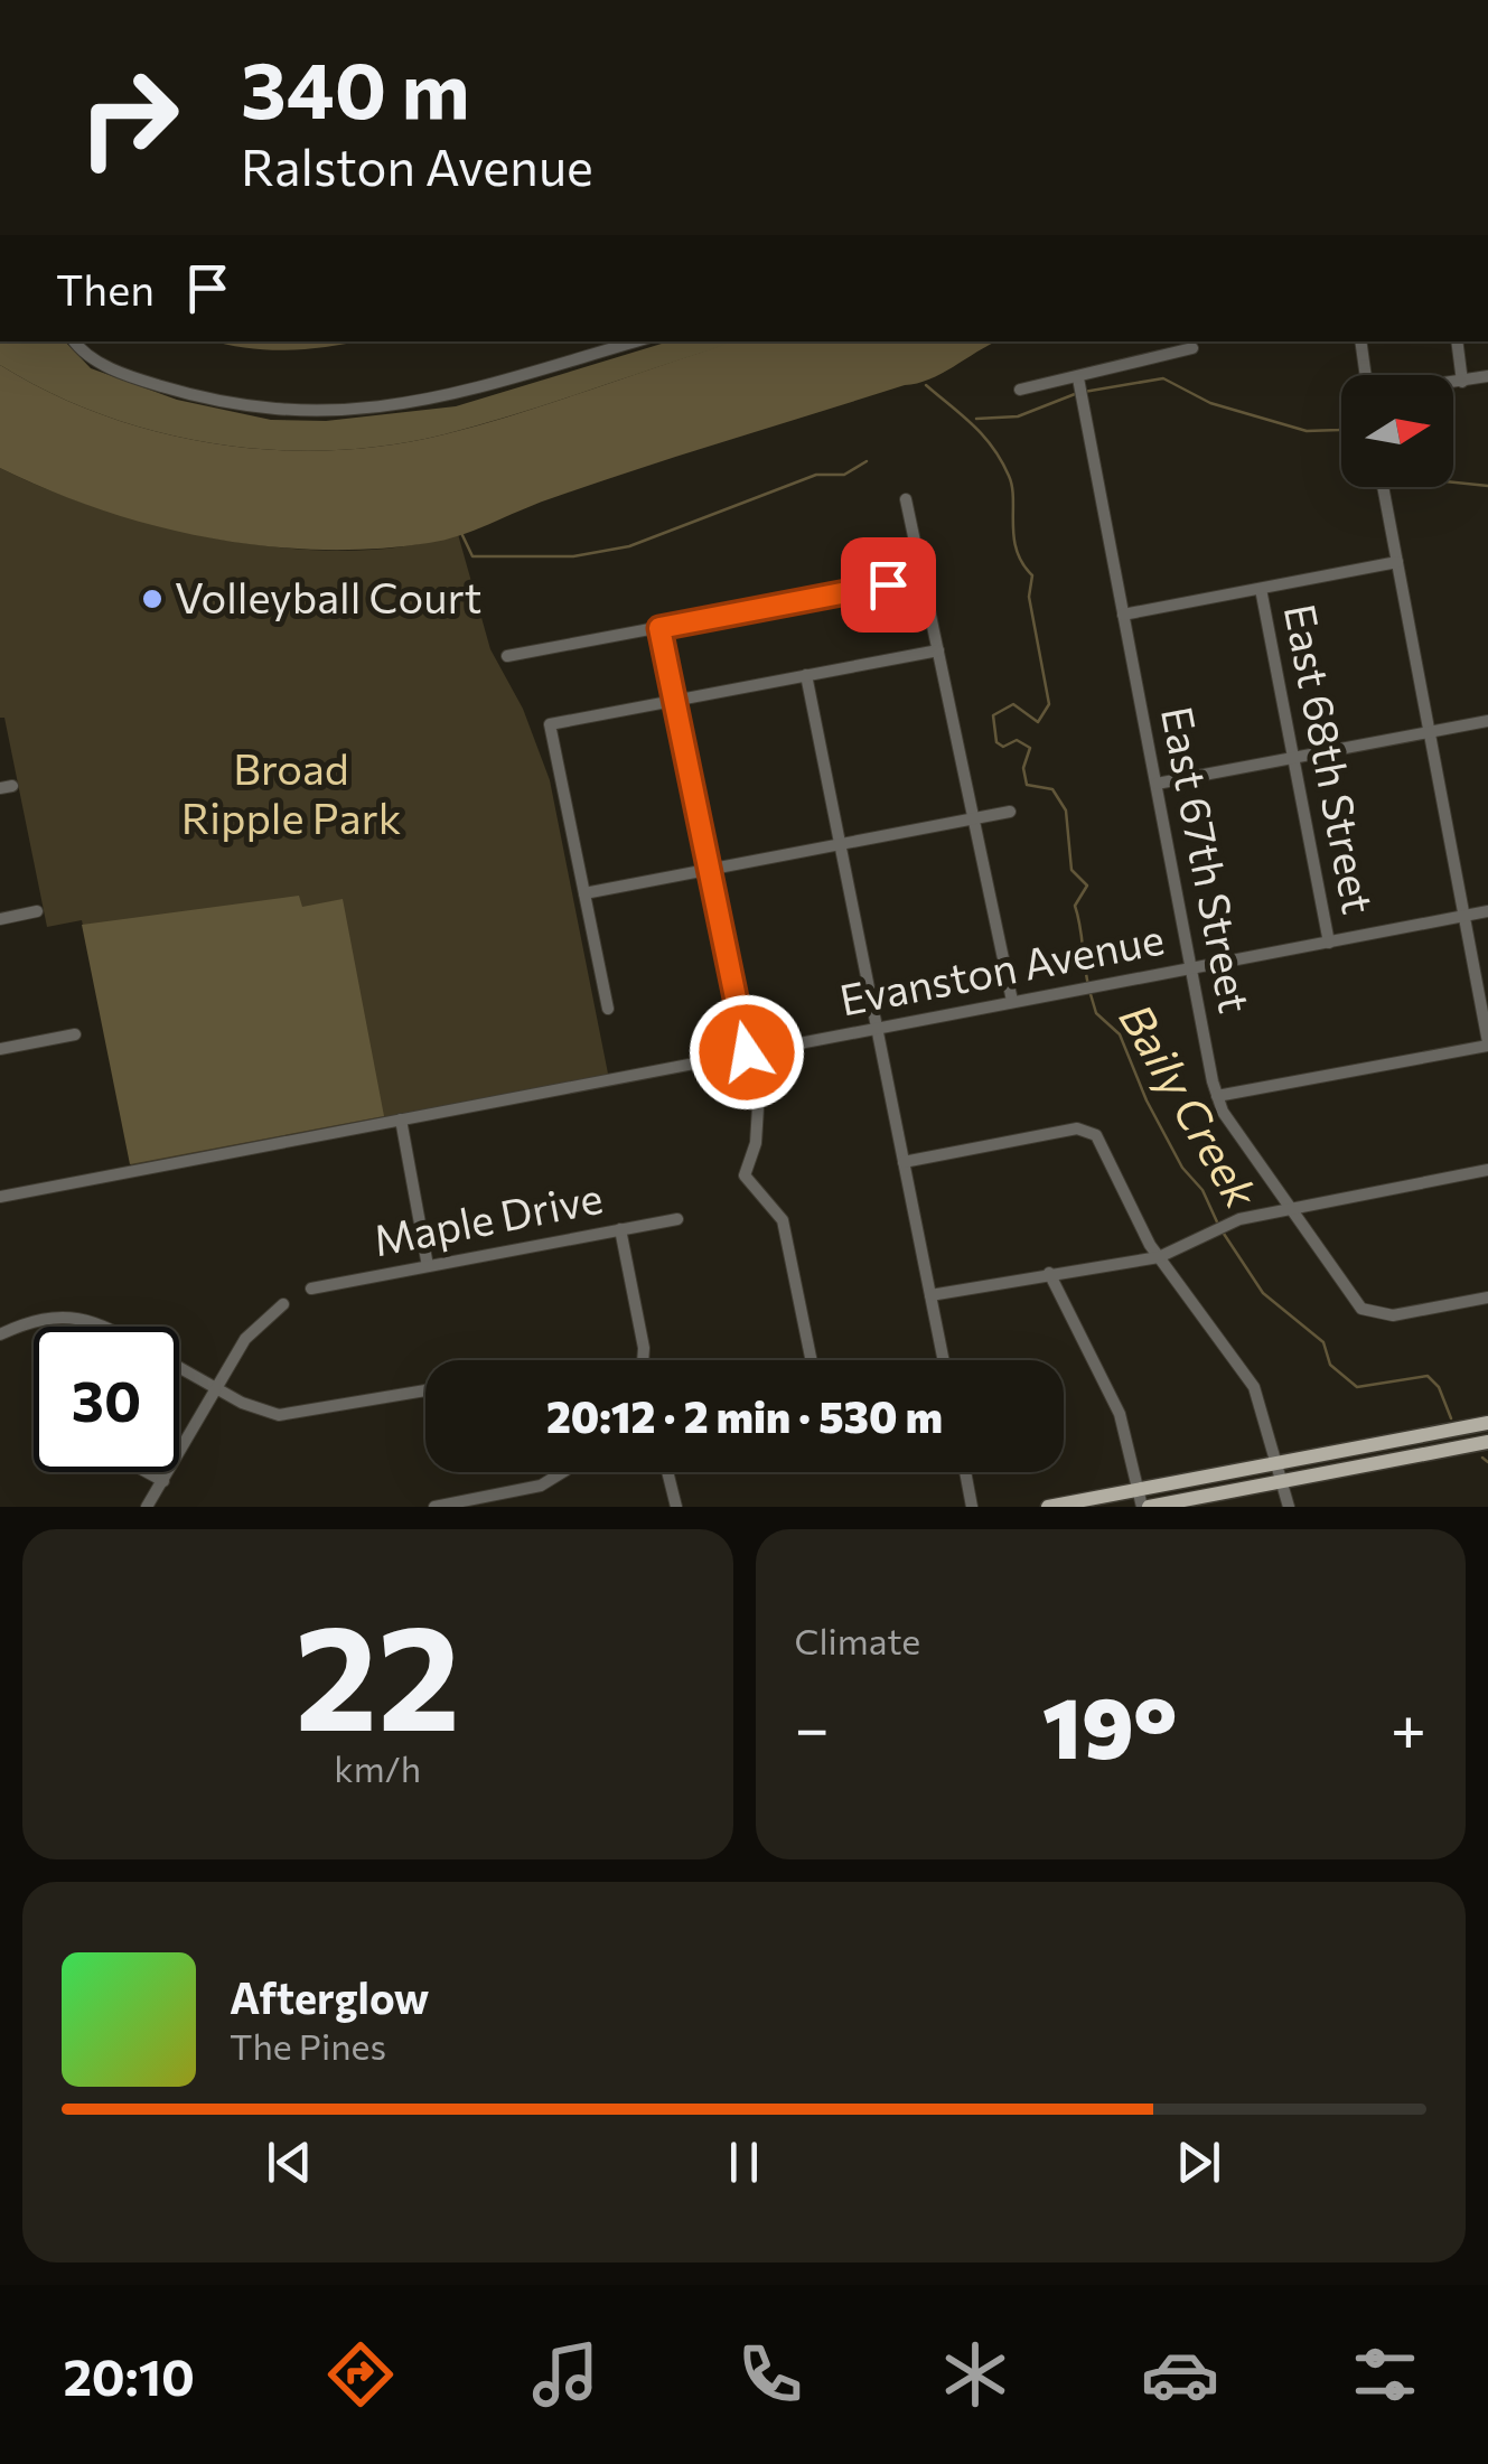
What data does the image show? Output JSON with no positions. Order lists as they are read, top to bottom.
{
  "streets": {
    "street": [
      "East 68th Street",
      "East 67th Street",
      "Evanston Avenue",
      "Maple Drive"
    ]
  },
  "crossings": [
    ["East 68th Street", "Evanston Avenue"],
    ["East 67th Street", "Evanston Avenue"]
  ],
  "water": ["Baily Creek"],
  "parks": ["Broad Ripple Park"],
  "places": ["Volleyball Court"],
  "north": "right",
  "page": {
    "turn": ["340 m", "Ralston Avenue"],
    "then": "Then",
    "limit": "30",
    "trip": "20:12 · 2 min · 530 m",
    "tile": [
      ["22", "km/h"],
      "Climate"
    ],
    "heat": ["−", "19°", "+"],
    "song": ["Afterglow", "The Pines"],
    "tabs": "20:10"
  }
}
